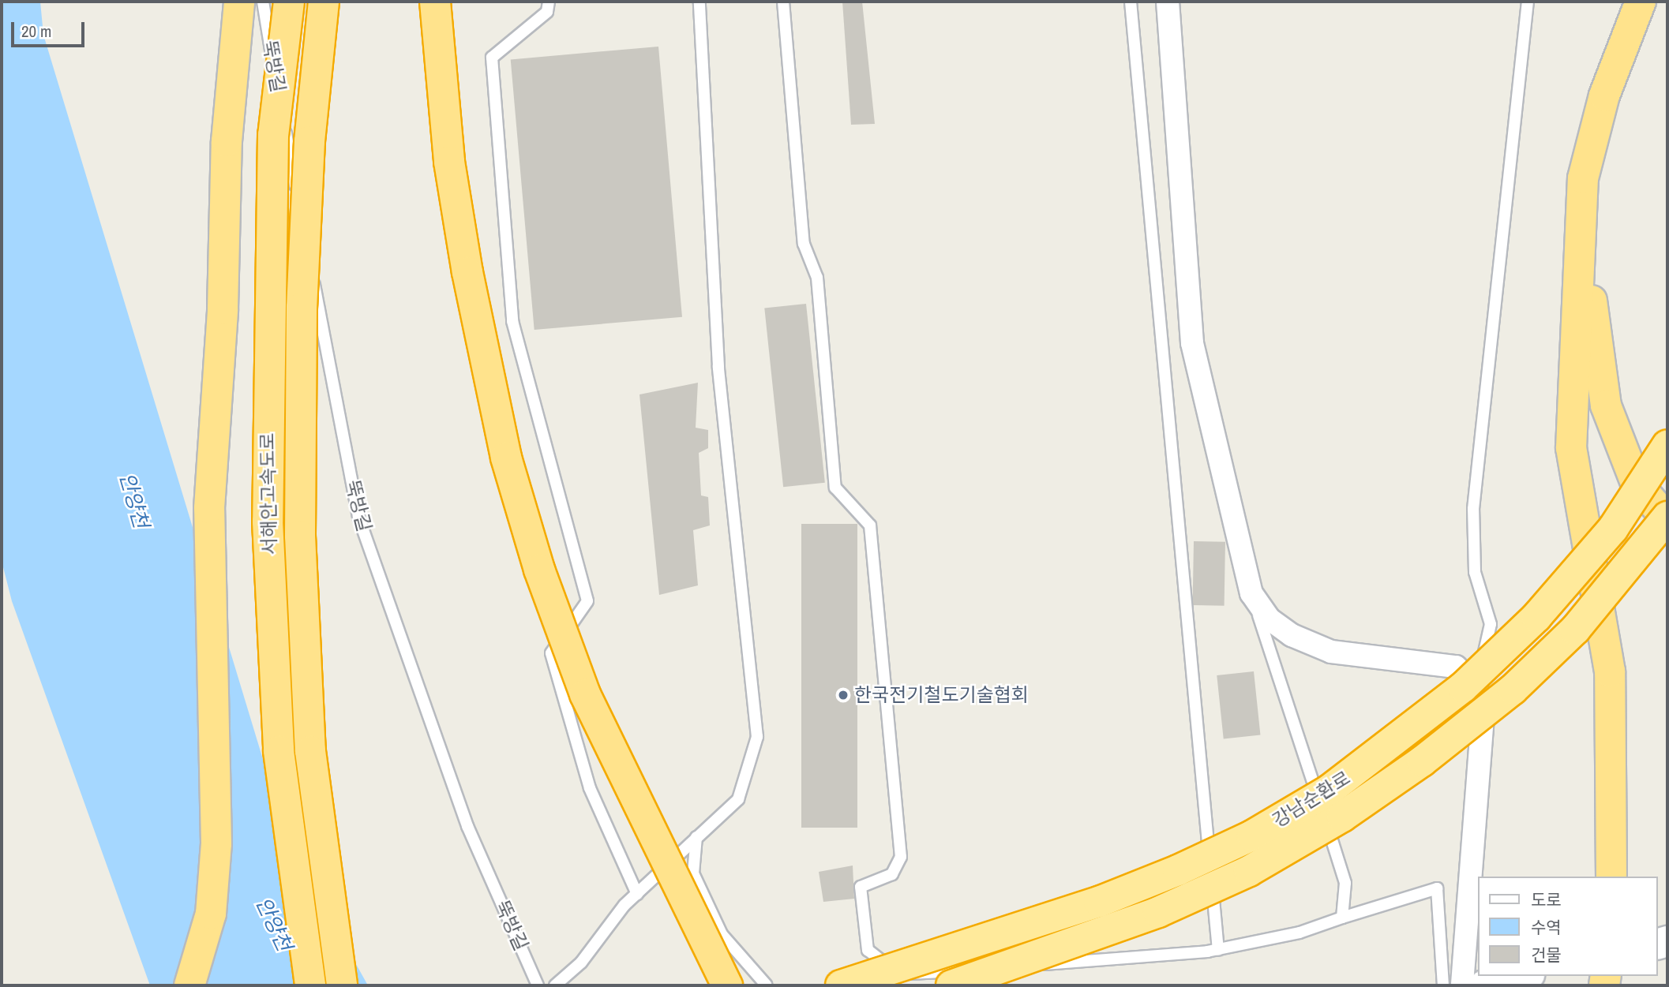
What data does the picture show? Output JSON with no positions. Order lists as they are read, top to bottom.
{
  "streets": {
    "highway": ["서해안고속도로", "강남순환로"],
    "lane": ["뚝방길"]
  },
  "water": ["안양천"],
  "places": ["한국전기철도기술협회"],
  "legend": ["도로", "수역", "건물"],
  "scale_bar": "20 m"
}
